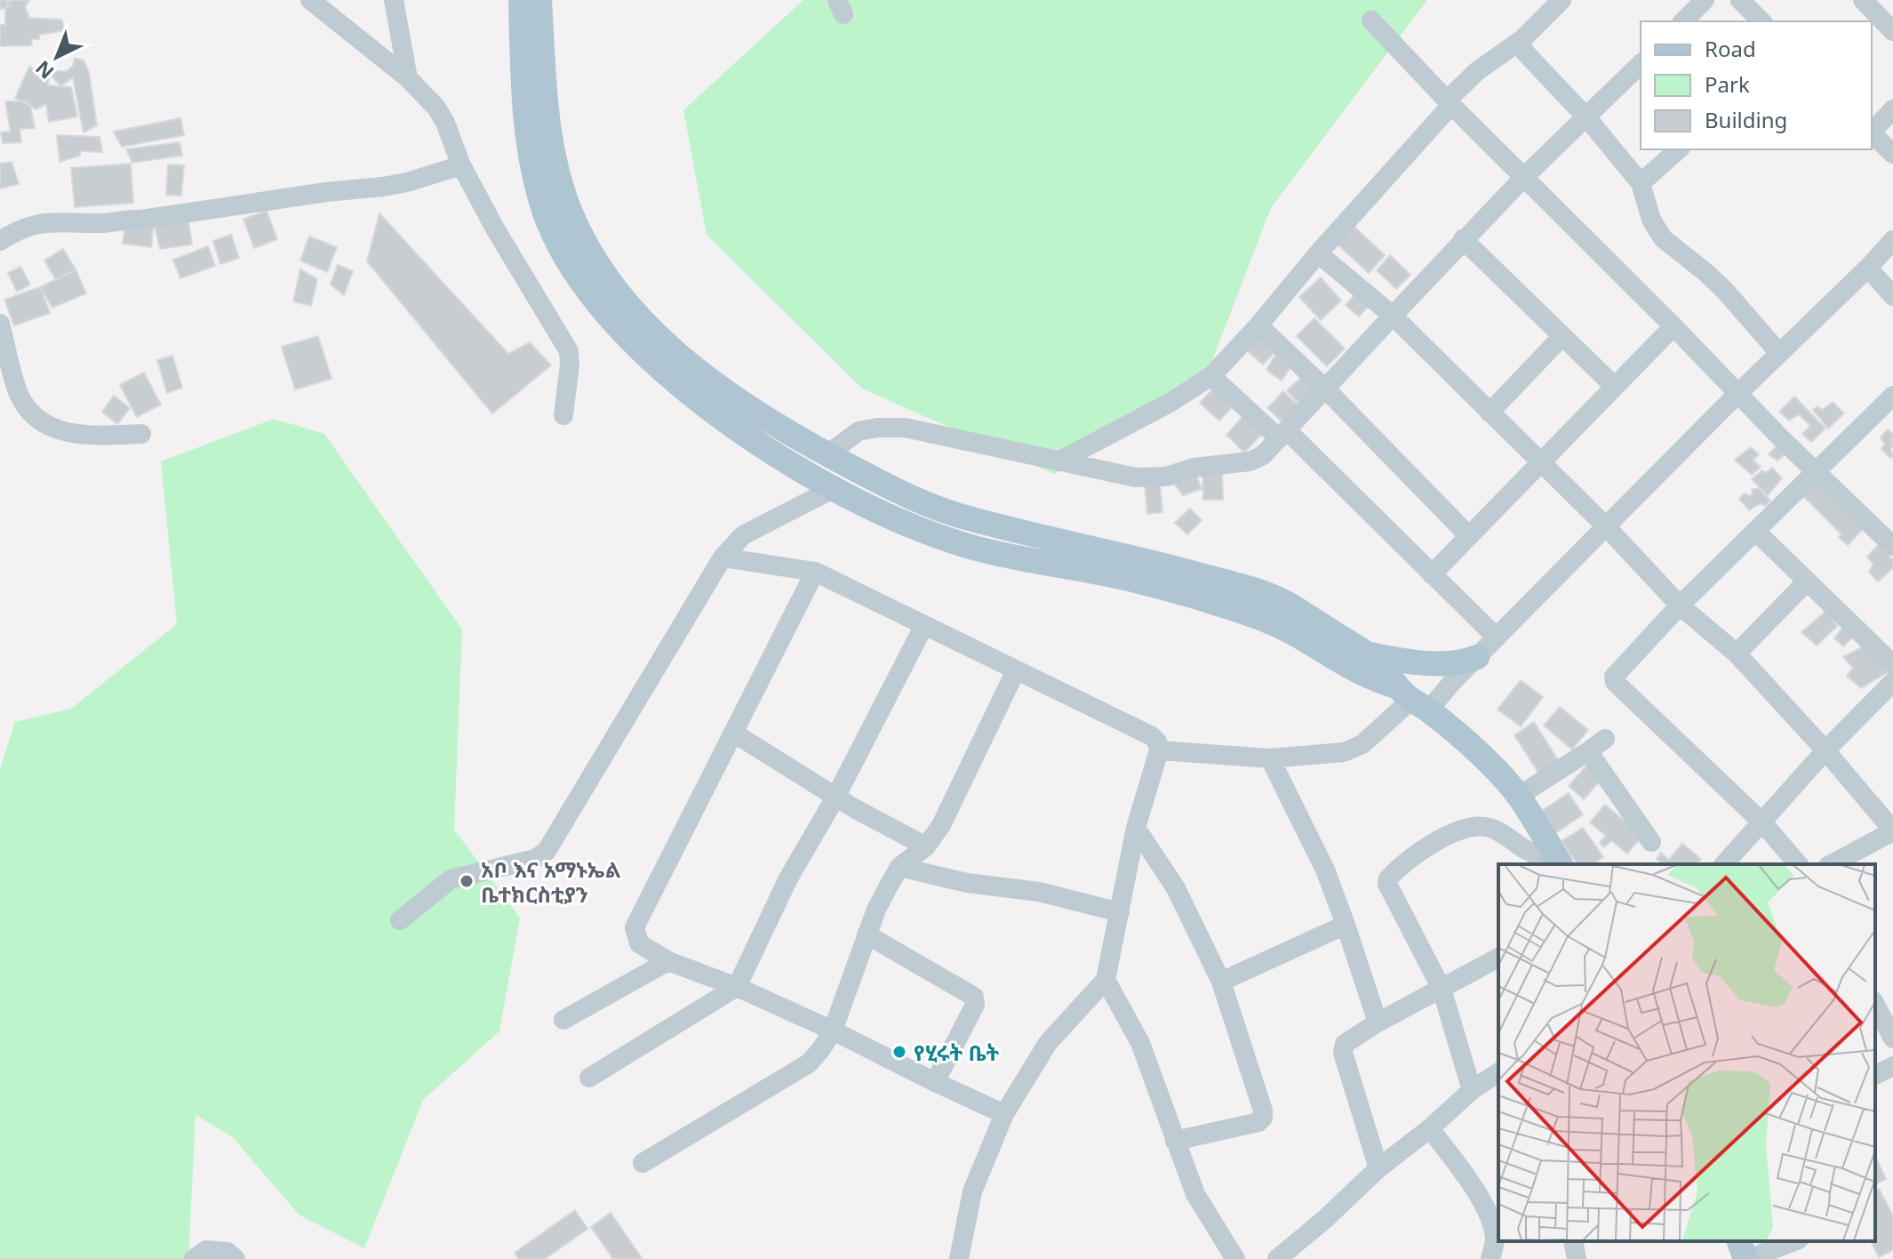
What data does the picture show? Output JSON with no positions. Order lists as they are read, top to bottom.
{
  "places": ["አቦ እና አማኑኤል ቤተክርስቲያን", "የሂሩት ቤት"],
  "legend": ["Road", "Park", "Building"],
  "north": "bottom left"
}
